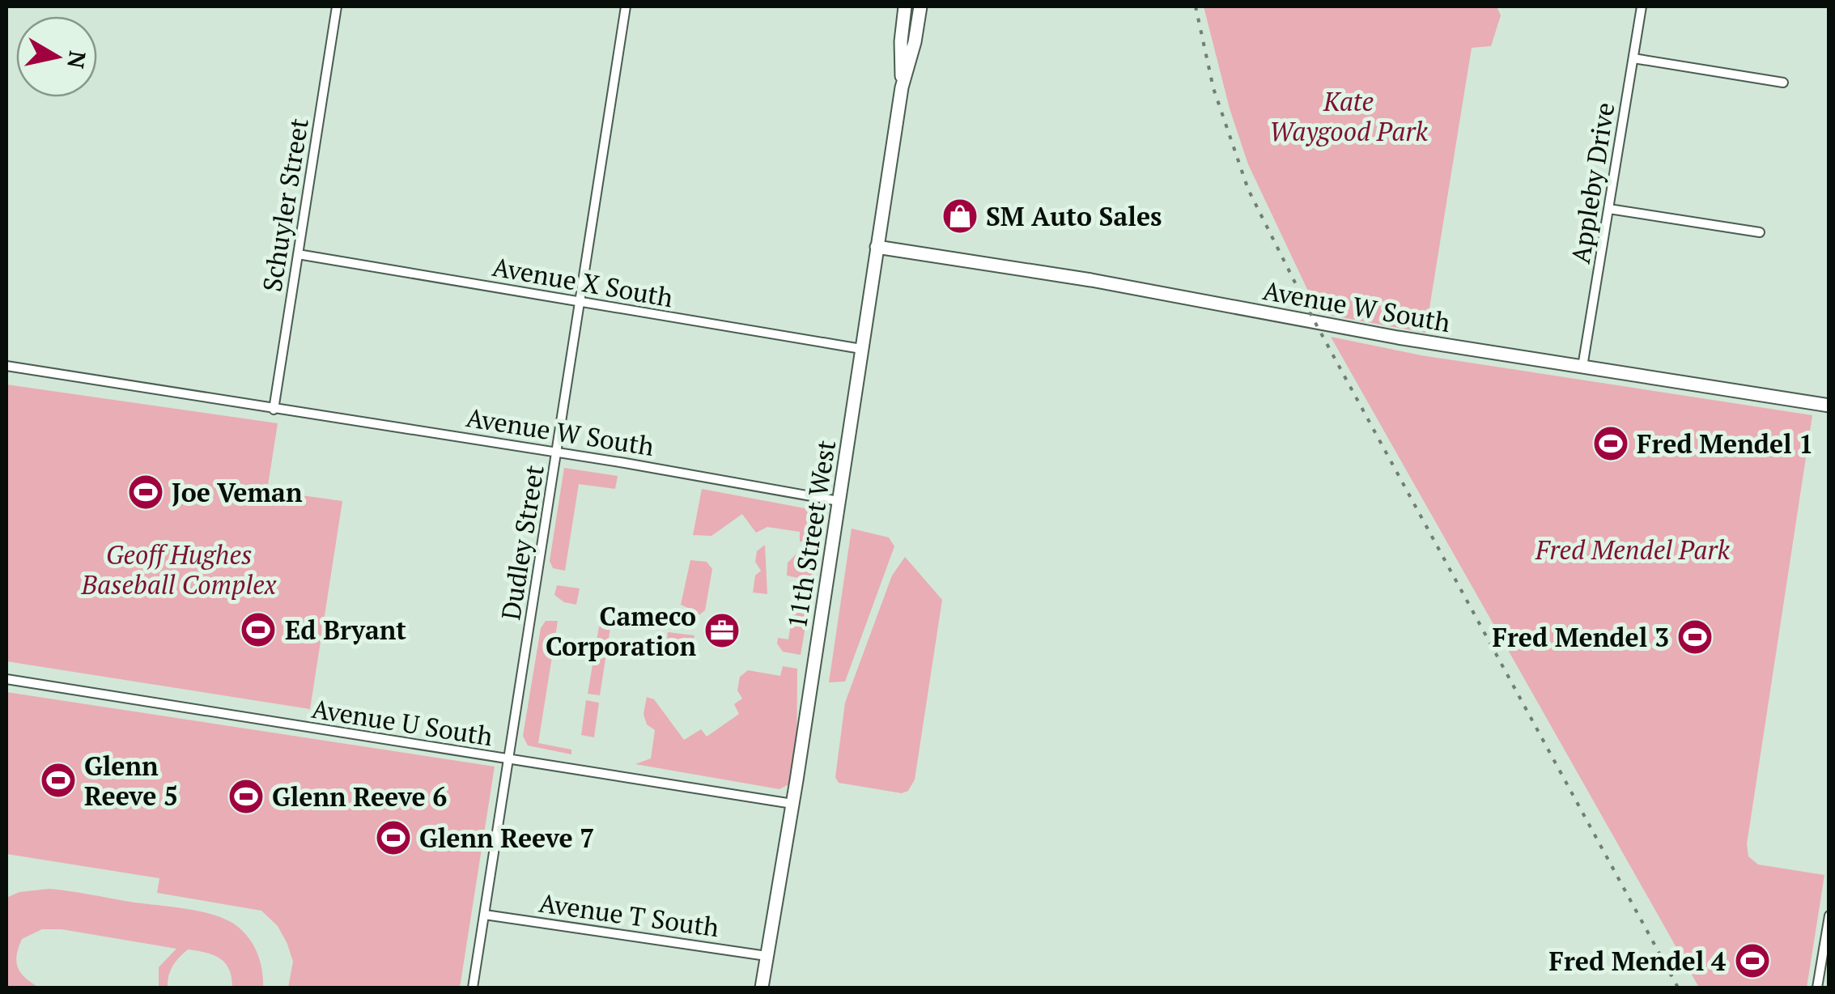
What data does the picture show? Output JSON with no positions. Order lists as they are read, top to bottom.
{
  "streets": {
    "main road": ["Avenue W South", "11th Street West"],
    "street": [
      "Appleby Drive",
      "Schuyler Street",
      "Avenue X South",
      "Dudley Street",
      "Avenue U South",
      "Avenue T South"
    ]
  },
  "crossings": [
    ["Appleby Drive", "Avenue W South"],
    ["Schuyler Street", "Avenue X South"],
    ["Schuyler Street", "Avenue W South"],
    ["Avenue X South", "11th Street West"],
    ["Avenue X South", "Dudley Street"],
    ["Avenue W South", "11th Street West"],
    ["Avenue W South", "Dudley Street"],
    ["11th Street West", "Avenue U South"],
    ["11th Street West", "Avenue T South"],
    ["Dudley Street", "Avenue U South"],
    ["Dudley Street", "Avenue T South"]
  ],
  "parks": ["Kate Waygood Park", "Fred Mendel Park", "Geoff Hughes Baseball Complex"],
  "places": {
    "shop": ["SM Auto Sales"],
    "sports": [
      "Fred Mendel 1",
      "Joe Veman",
      "Ed Bryant",
      "Fred Mendel 3",
      "Glenn Reeve 5",
      "Glenn Reeve 6",
      "Glenn Reeve 7",
      "Fred Mendel 4"
    ],
    "office": ["Cameco Corporation"]
  },
  "north": "right"
}
